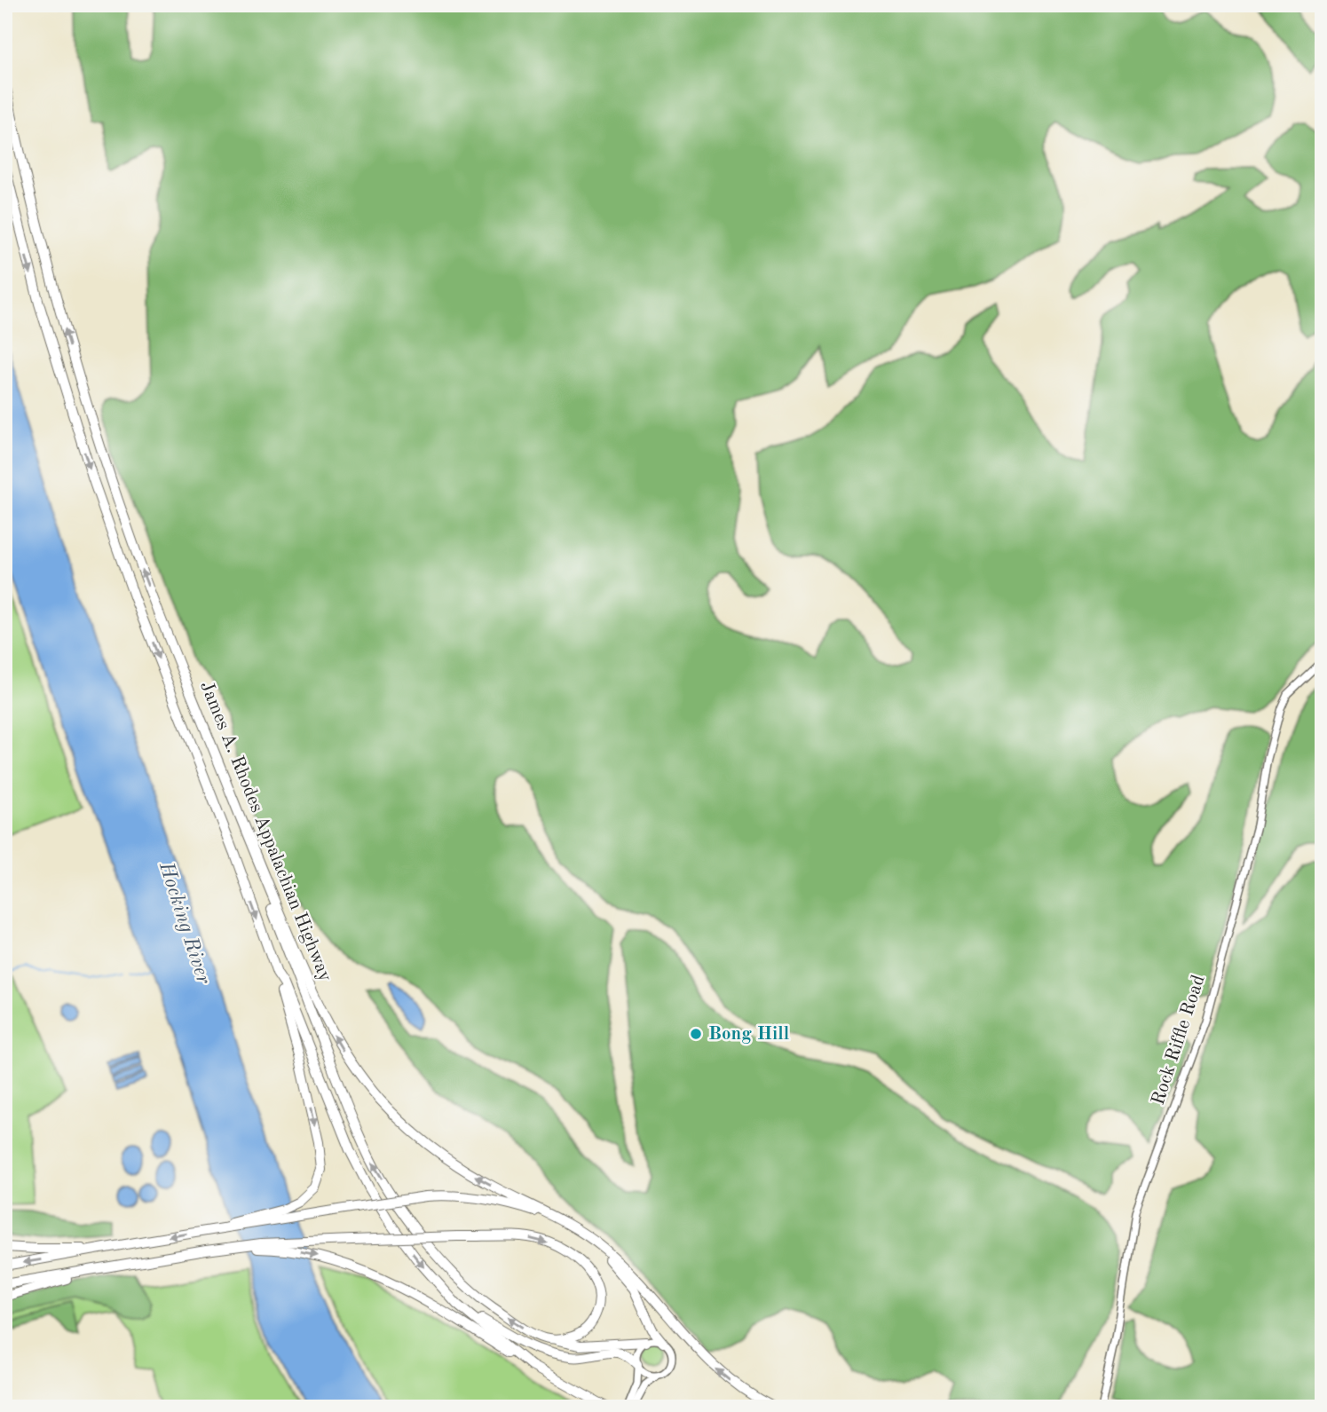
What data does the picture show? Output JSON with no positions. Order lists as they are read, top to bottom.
{
  "streets": {
    "highway": ["James A. Rhodes Appalachian Highway"],
    "street": ["Rock Riffle Road"]
  },
  "water": ["Hocking River"],
  "places": ["Bong Hill"]
}
